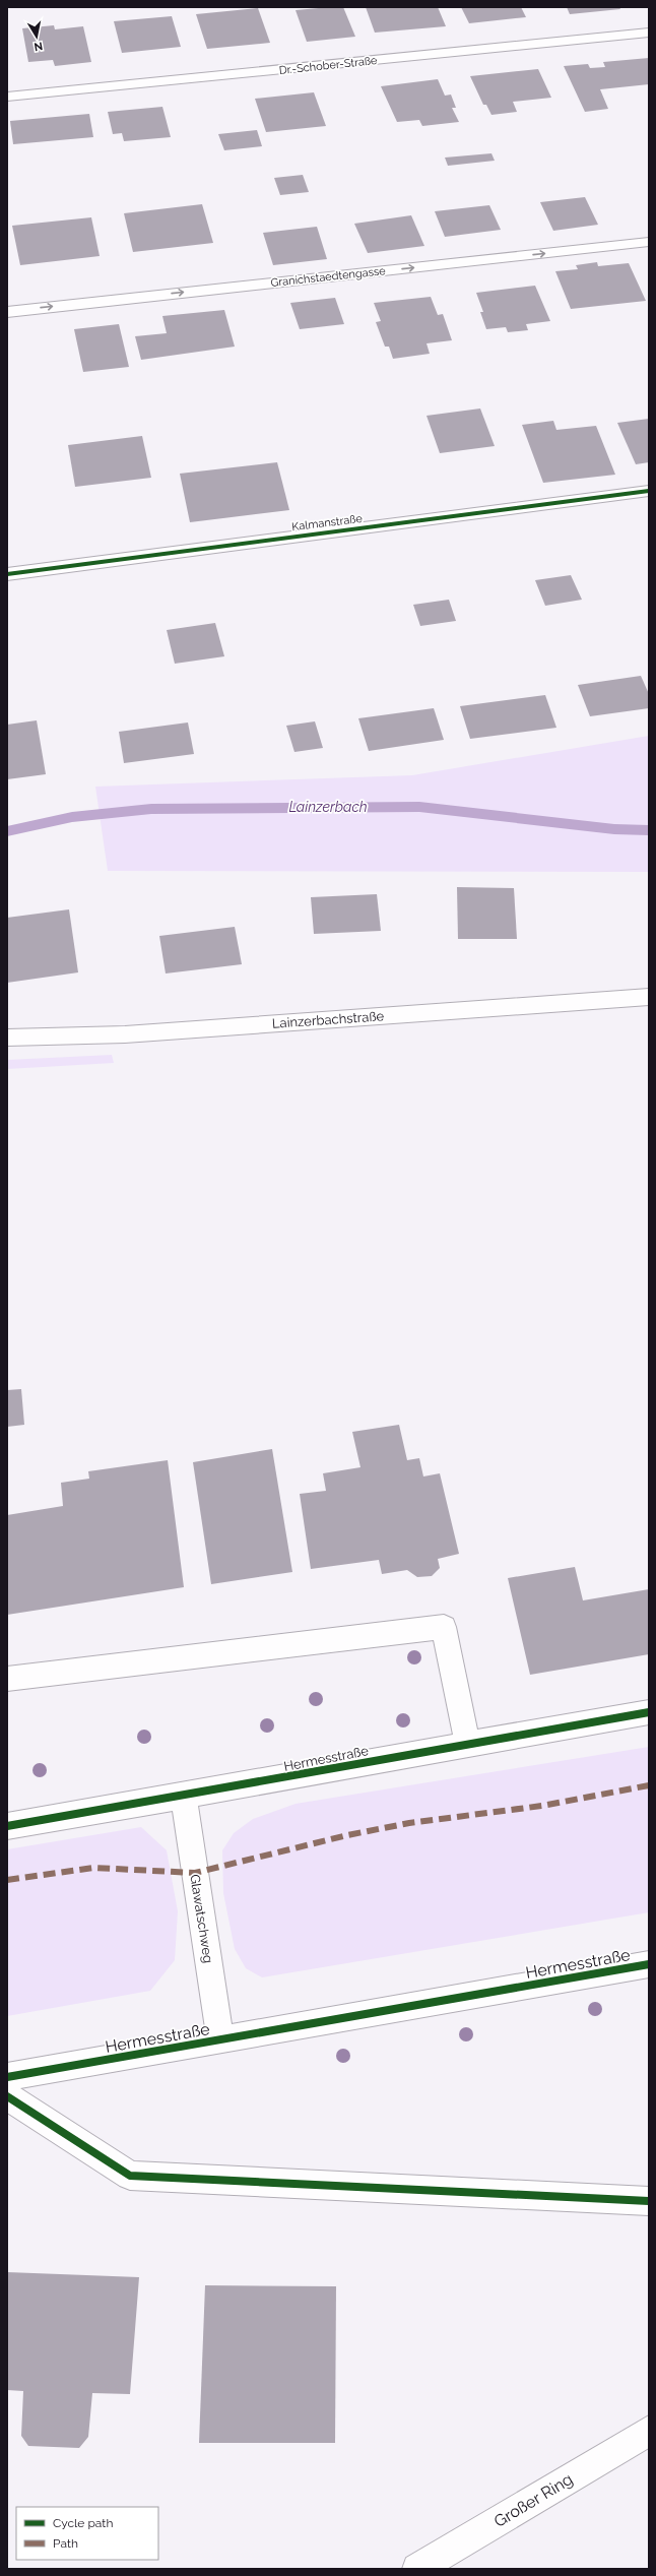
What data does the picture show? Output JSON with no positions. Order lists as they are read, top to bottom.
{
  "streets": {
    "street": [
      "Dr.-Schober-Straße",
      "Granichstaedtengasse",
      "Kalmanstraße",
      "Lainzerbachstraße",
      "Hermesstraße",
      "Glawatschweg",
      "Großer Ring"
    ]
  },
  "crossings": [
    ["Hermesstraße", "Glawatschweg"]
  ],
  "one_way": ["Granichstaedtengasse"],
  "water": ["Lainzerbach"],
  "legend": ["Cycle path", "Path"],
  "north": "bottom"
}
